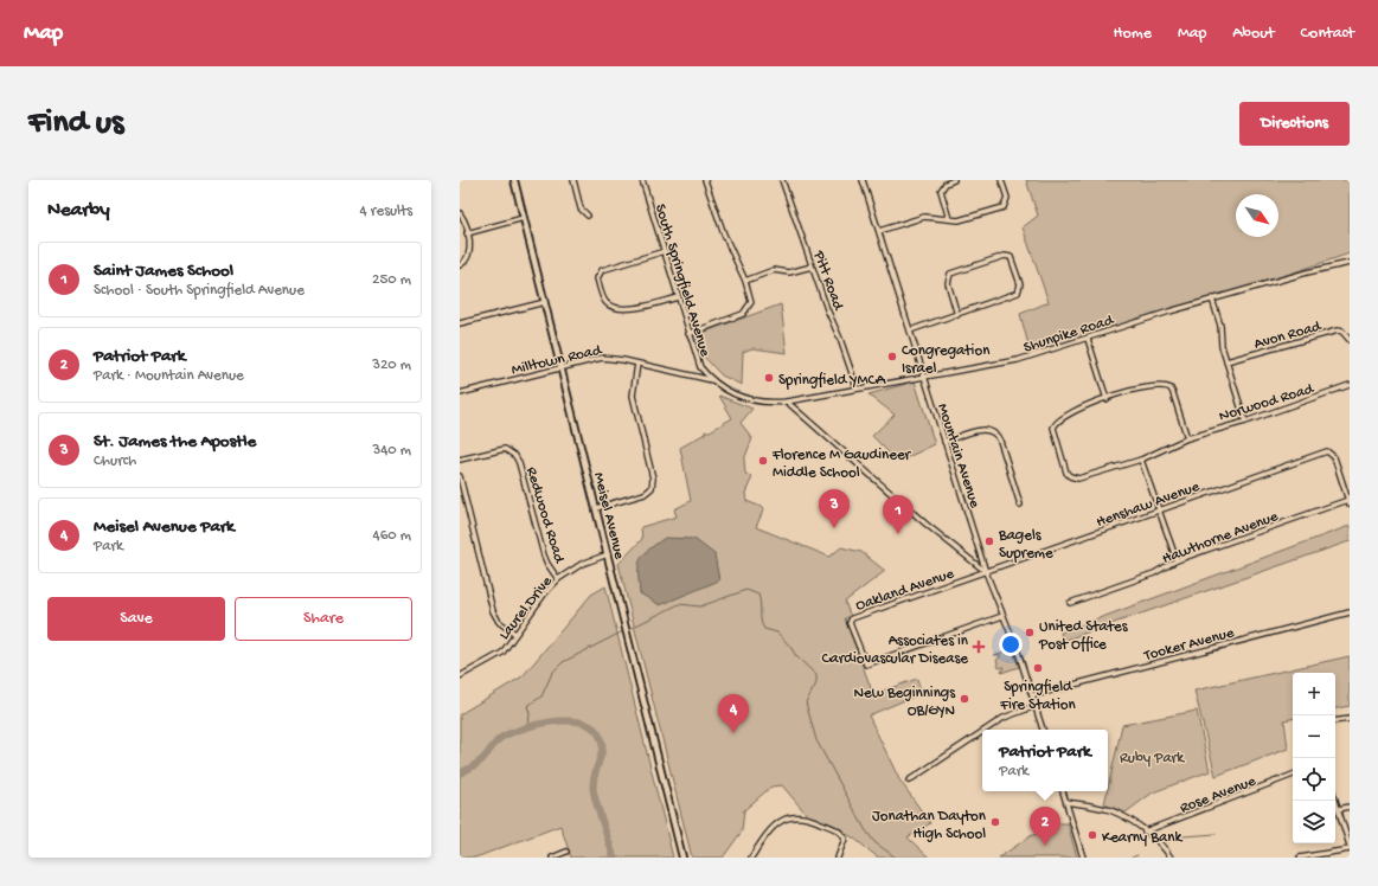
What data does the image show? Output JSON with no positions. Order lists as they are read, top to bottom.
{
  "streets": {
    "main road": ["Meisel Avenue"],
    "street": [
      "South Springfield Avenue",
      "Pitt Road",
      "Shunpike Road",
      "Avon Road",
      "Milltown Road",
      "Norwood Road",
      "Mountain Avenue",
      "Henshaw Avenue",
      "Redwood Road",
      "Hawthorne Avenue",
      "Oakland Avenue",
      "Laurel Drive",
      "Tooker Avenue",
      "Rose Avenue"
    ]
  },
  "crossings": [
    ["South Springfield Avenue", "Shunpike Road"],
    ["South Springfield Avenue", "Milltown Road"],
    ["Pitt Road", "Shunpike Road"],
    ["Shunpike Road", "Mountain Avenue"],
    ["Milltown Road", "Meisel Avenue"],
    ["Mountain Avenue", "Henshaw Avenue"],
    ["Mountain Avenue", "Oakland Avenue"],
    ["Mountain Avenue", "Tooker Avenue"],
    ["Henshaw Avenue", "Hawthorne Avenue"],
    ["Henshaw Avenue", "Oakland Avenue"],
    ["Redwood Road", "Laurel Drive"],
    ["Meisel Avenue", "Laurel Drive"]
  ],
  "parks": ["Ruby Park"],
  "places": {
    "other": [
      "Congregation Israel",
      "Springfield YMCA",
      "Florence M Gaudineer Middle School",
      "Bagels Supreme",
      "United States Post Office",
      "Springfield Fire Station",
      "New Beginnings OB/GYN",
      "Jonathan Dayton High School",
      "Kearny Bank"
    ],
    "health": ["Associates in Cardiovascular Disease"]
  },
  "north": "bottom right",
  "page": {
    "header": "Map",
    "nav": [
      "Home",
      "Map",
      "About",
      "Contact"
    ],
    "buttons": [
      "Directions",
      ["Save", "Share"]
    ],
    "title": "Find us",
    "heading": ["Nearby", "4 results"],
    "list": [
      {
        "mark": "1",
        "name": "Saint James School",
        "note": "School · South Springfield Avenue",
        "value": "250 m"
      },
      {
        "mark": "2",
        "name": "Patriot Park",
        "note": "Park · Mountain Avenue",
        "value": "320 m"
      },
      {
        "mark": "3",
        "name": "St. James the Apostle",
        "note": "Church",
        "value": "340 m"
      },
      {
        "mark": "4",
        "name": "Meisel Avenue Park",
        "note": "Park",
        "value": "460 m"
      }
    ],
    "pins": [
      "3",
      "1",
      "4",
      "2"
    ],
    "map_buttons": ["+", "−"],
    "popup": ["Patriot Park", "Park"]
  }
}
